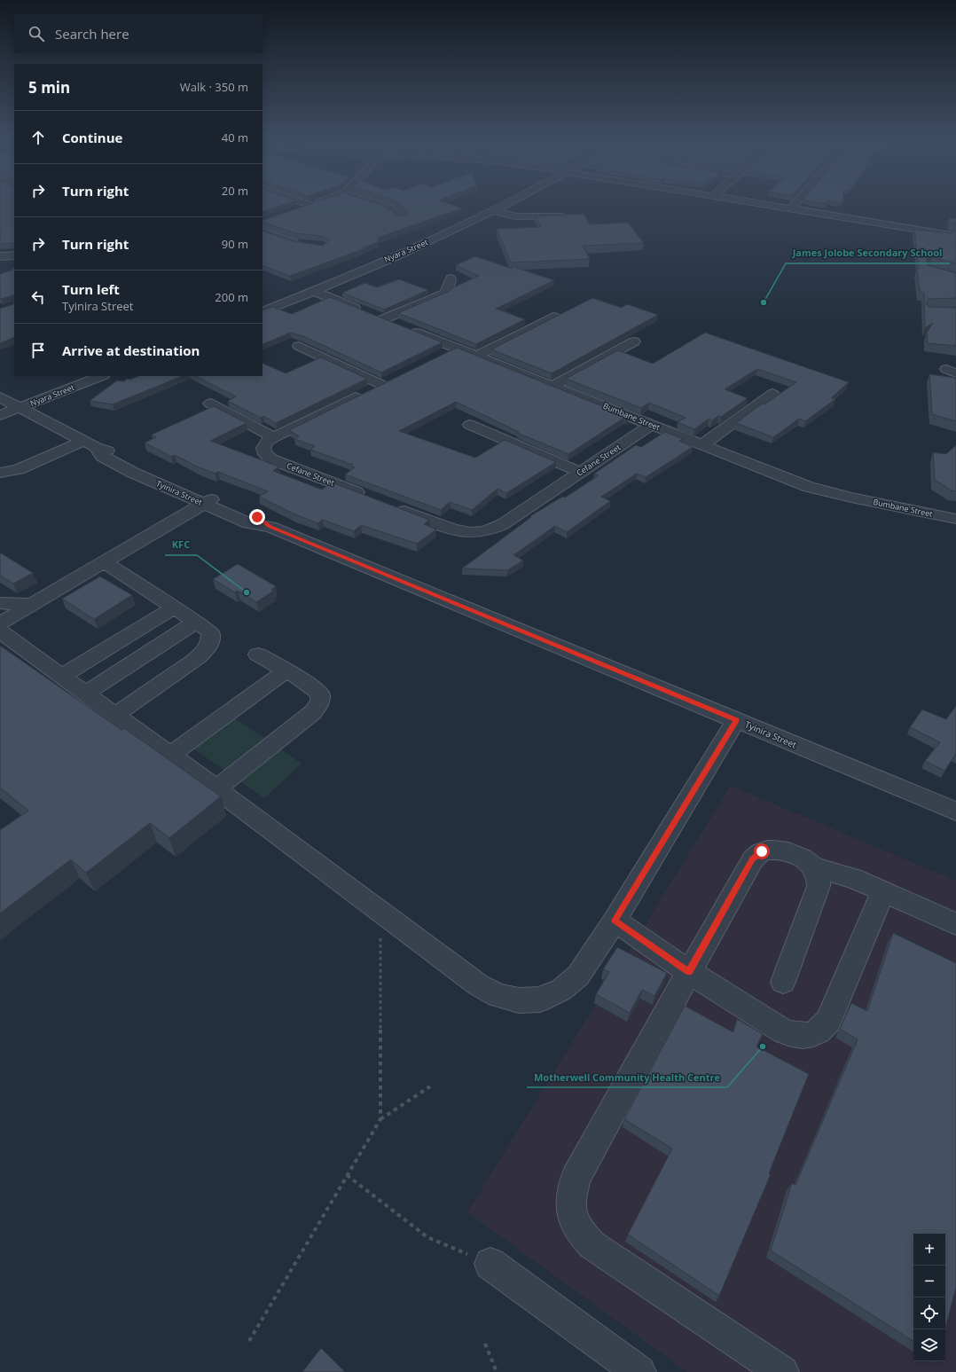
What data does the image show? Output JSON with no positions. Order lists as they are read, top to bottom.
{
  "streets": {
    "street": [
      "Nyara Street",
      "Bumbane Street",
      "Cefane Street",
      "Tyinira Street"
    ]
  },
  "crossings": [
    ["Nyara Street", "Bumbane Street"],
    ["Nyara Street", "Tyinira Street"],
    ["Bumbane Street", "Cefane Street"]
  ],
  "places": ["James Jolobe Secondary School", "KFC", "Motherwell Community Health Centre"],
  "page": {
    "search": "Search here",
    "heading": ["5 min", "Walk · 350 m"],
    "list": [
      ["Continue", "40 m"],
      ["Turn right", "20 m"],
      ["Turn right", "90 m"],
      ["Turn left", "Tyinira Street", "200 m"],
      "Arrive at destination"
    ],
    "map_buttons": ["+", "−"]
  }
}
